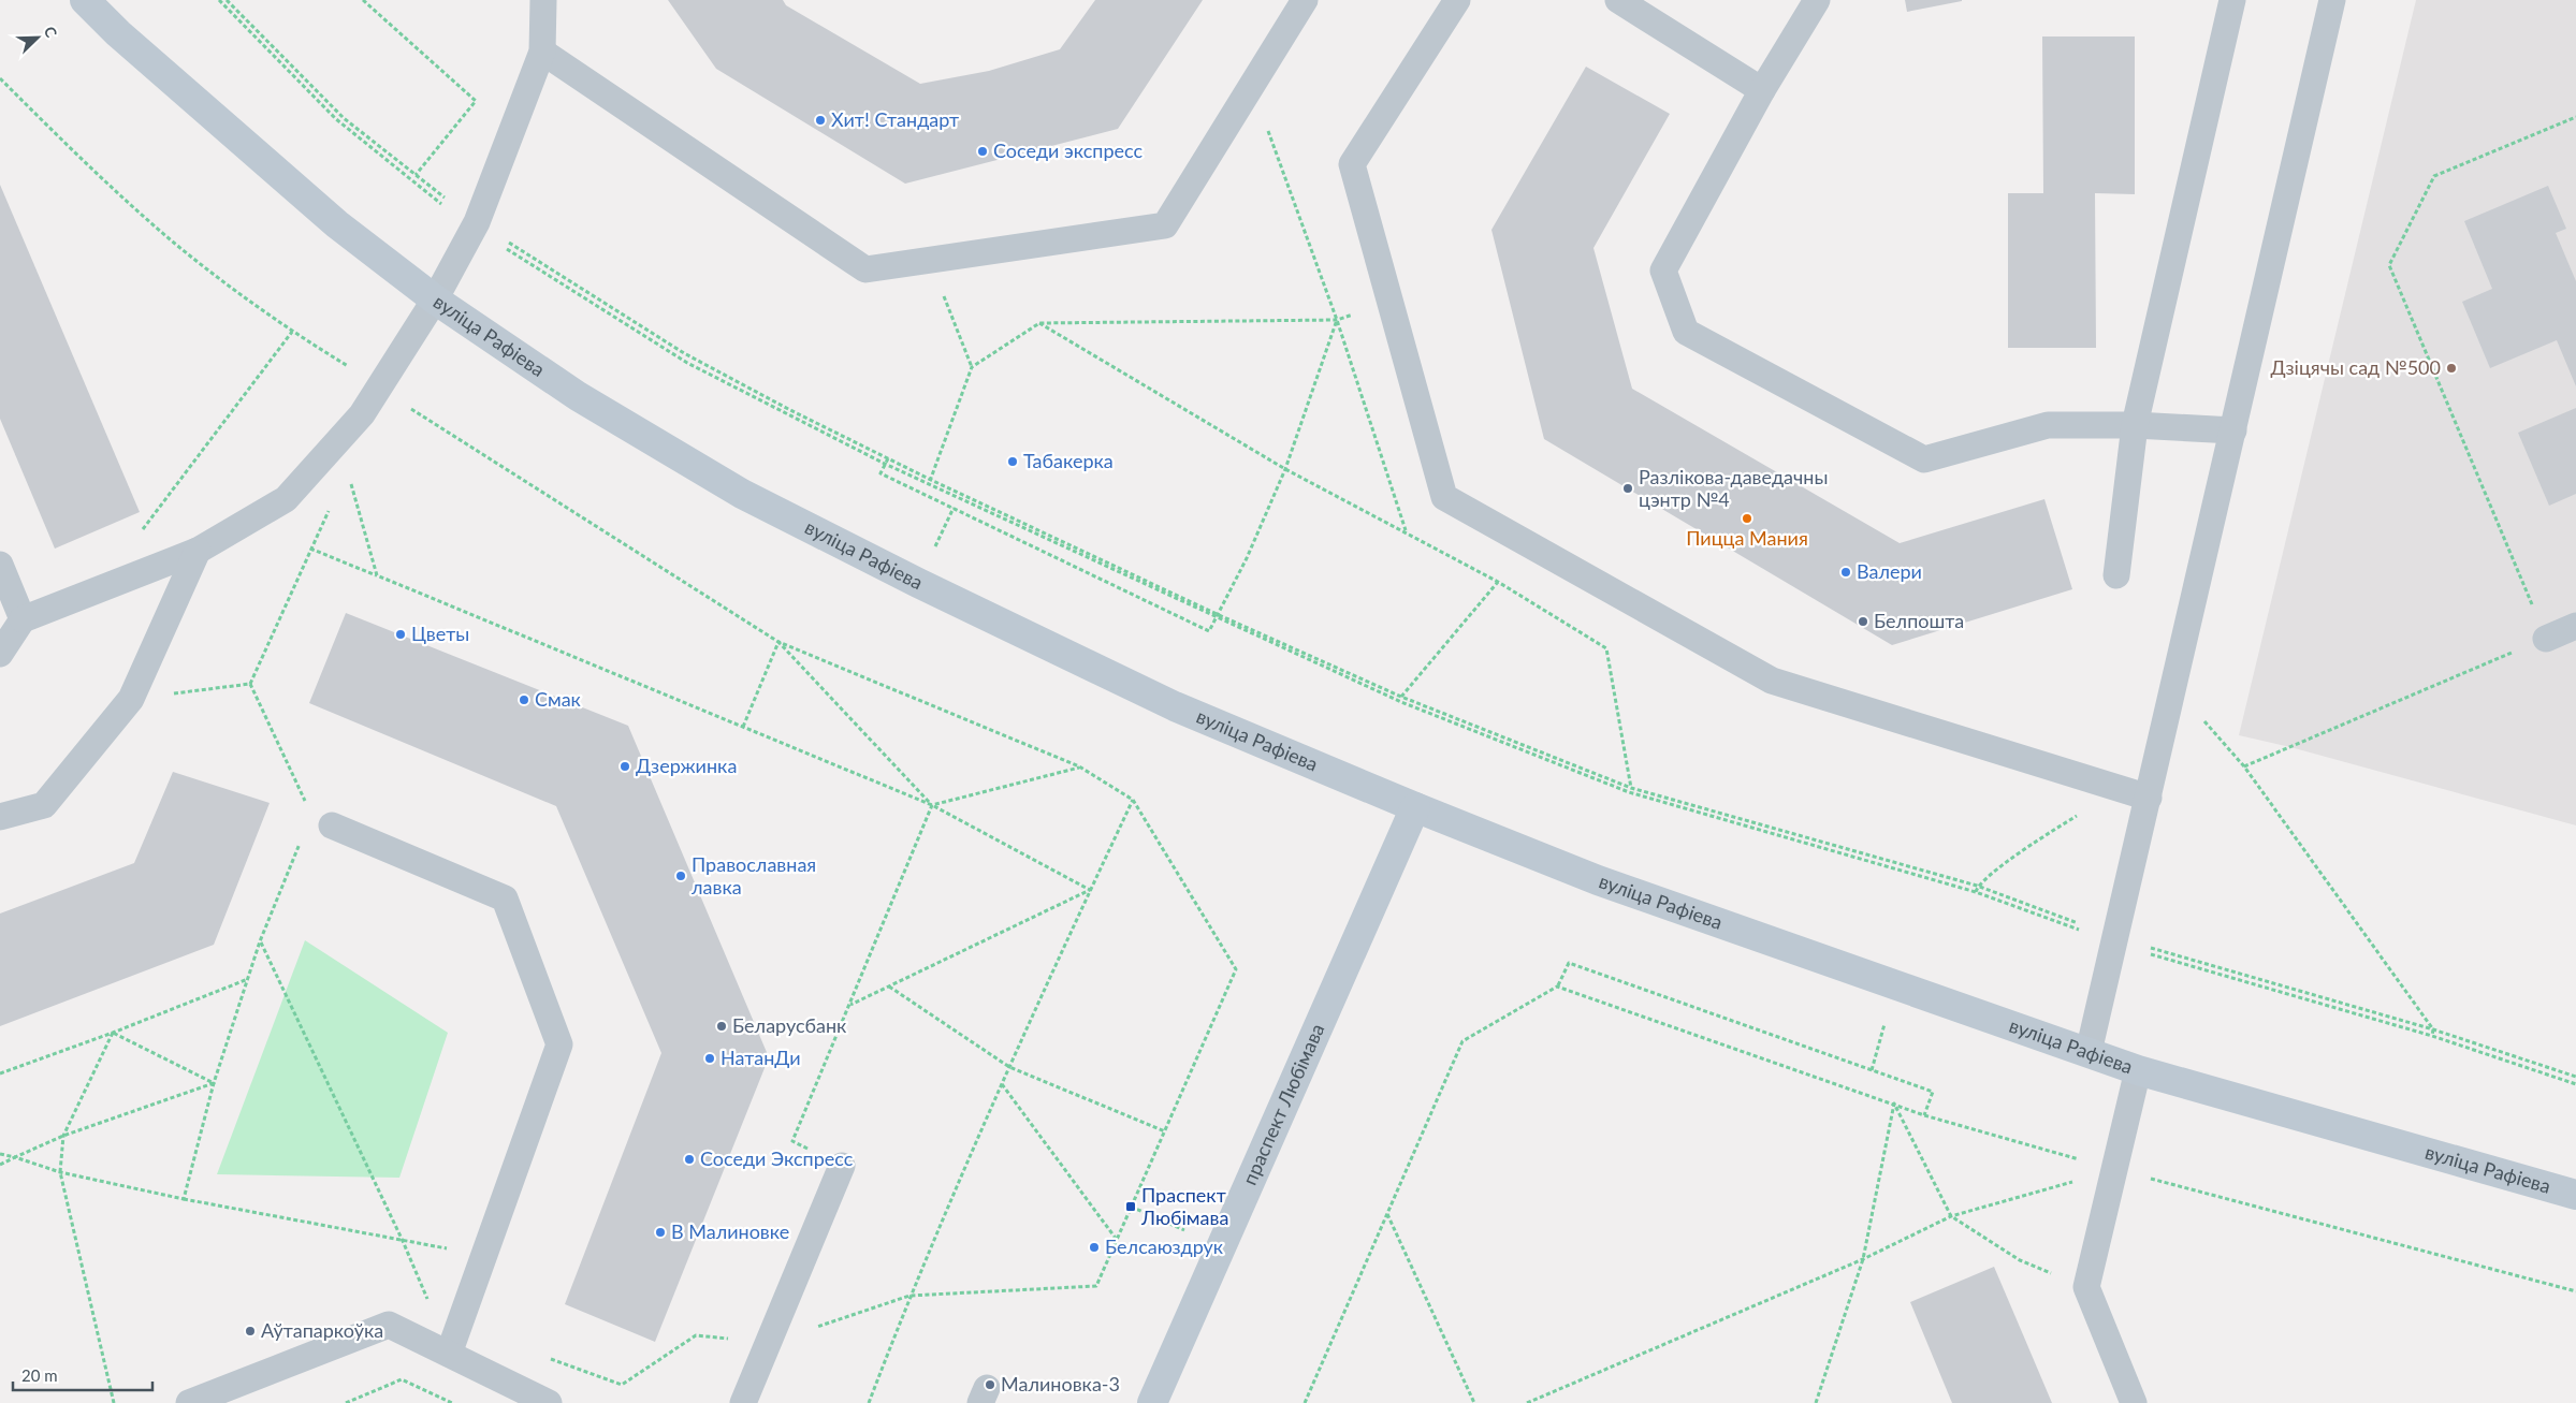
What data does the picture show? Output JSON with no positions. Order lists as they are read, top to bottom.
{
  "streets": {
    "main road": ["вуліца Рафіева", "праспект Любімава"]
  },
  "crossings": [
    ["вуліца Рафіева", "праспект Любімава"]
  ],
  "places": {
    "other": [
      "Хит! Стандарт",
      "Соседи экспресс",
      "Дзіцячы сад №500",
      "Табакерка",
      "Разлікова-даведачны цэнтр №4",
      "Пицца Мания",
      "Валери",
      "Белпошта",
      "Цветы",
      "Смак",
      "Дзержинка",
      "Православная лавка",
      "Беларусбанк",
      "НатанДи",
      "Соседи Экспресс",
      "В Малиновке",
      "Белсаюздрук",
      "Аўтапаркоўка",
      "Малиновка-3"
    ],
    "transit": ["Праспект Любімава"]
  },
  "scale_bar": "20 m",
  "north": "top right"
}
